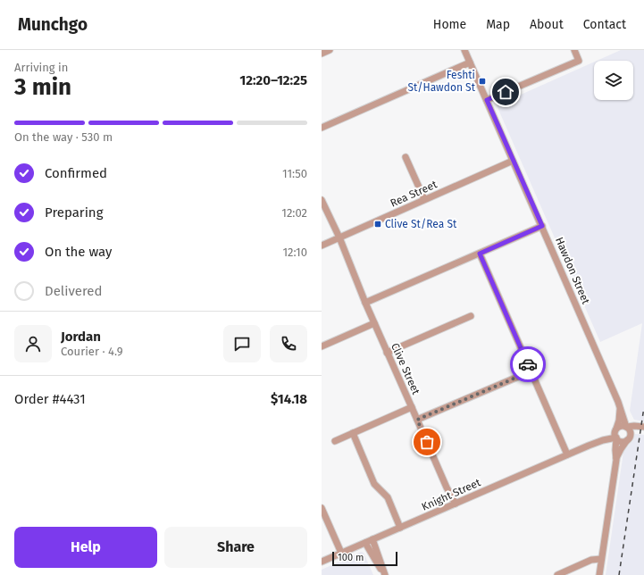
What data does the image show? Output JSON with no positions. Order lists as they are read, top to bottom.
{
  "streets": {
    "street": [
      "Rea Street",
      "Hawdon Street",
      "Clive Street",
      "Knight Street"
    ]
  },
  "crossings": [
    ["Rea Street", "Hawdon Street"],
    ["Rea Street", "Clive Street"],
    ["Hawdon Street", "Knight Street"],
    ["Clive Street", "Knight Street"]
  ],
  "places": {
    "transit": ["Feshti St/Hawdon St", "Clive St/Rea St"]
  },
  "scale_bar": "100 m",
  "page": {
    "header": "Munchgo",
    "nav": [
      "Home",
      "Map",
      "About",
      "Contact"
    ],
    "heading": ["3 min", "Arriving in", "12:20–12:25"],
    "panel": [
      "Jordan",
      "Courier · 4.9",
      "Order #4431",
      "$14.18"
    ],
    "bar": "On the way · 530 m",
    "list": [
      ["Confirmed", "11:50"],
      ["Preparing", "12:02"],
      ["On the way", "12:10"],
      "Delivered"
    ],
    "buttons": ["Help", "Share"],
    "scale": "100 m"
  }
}
